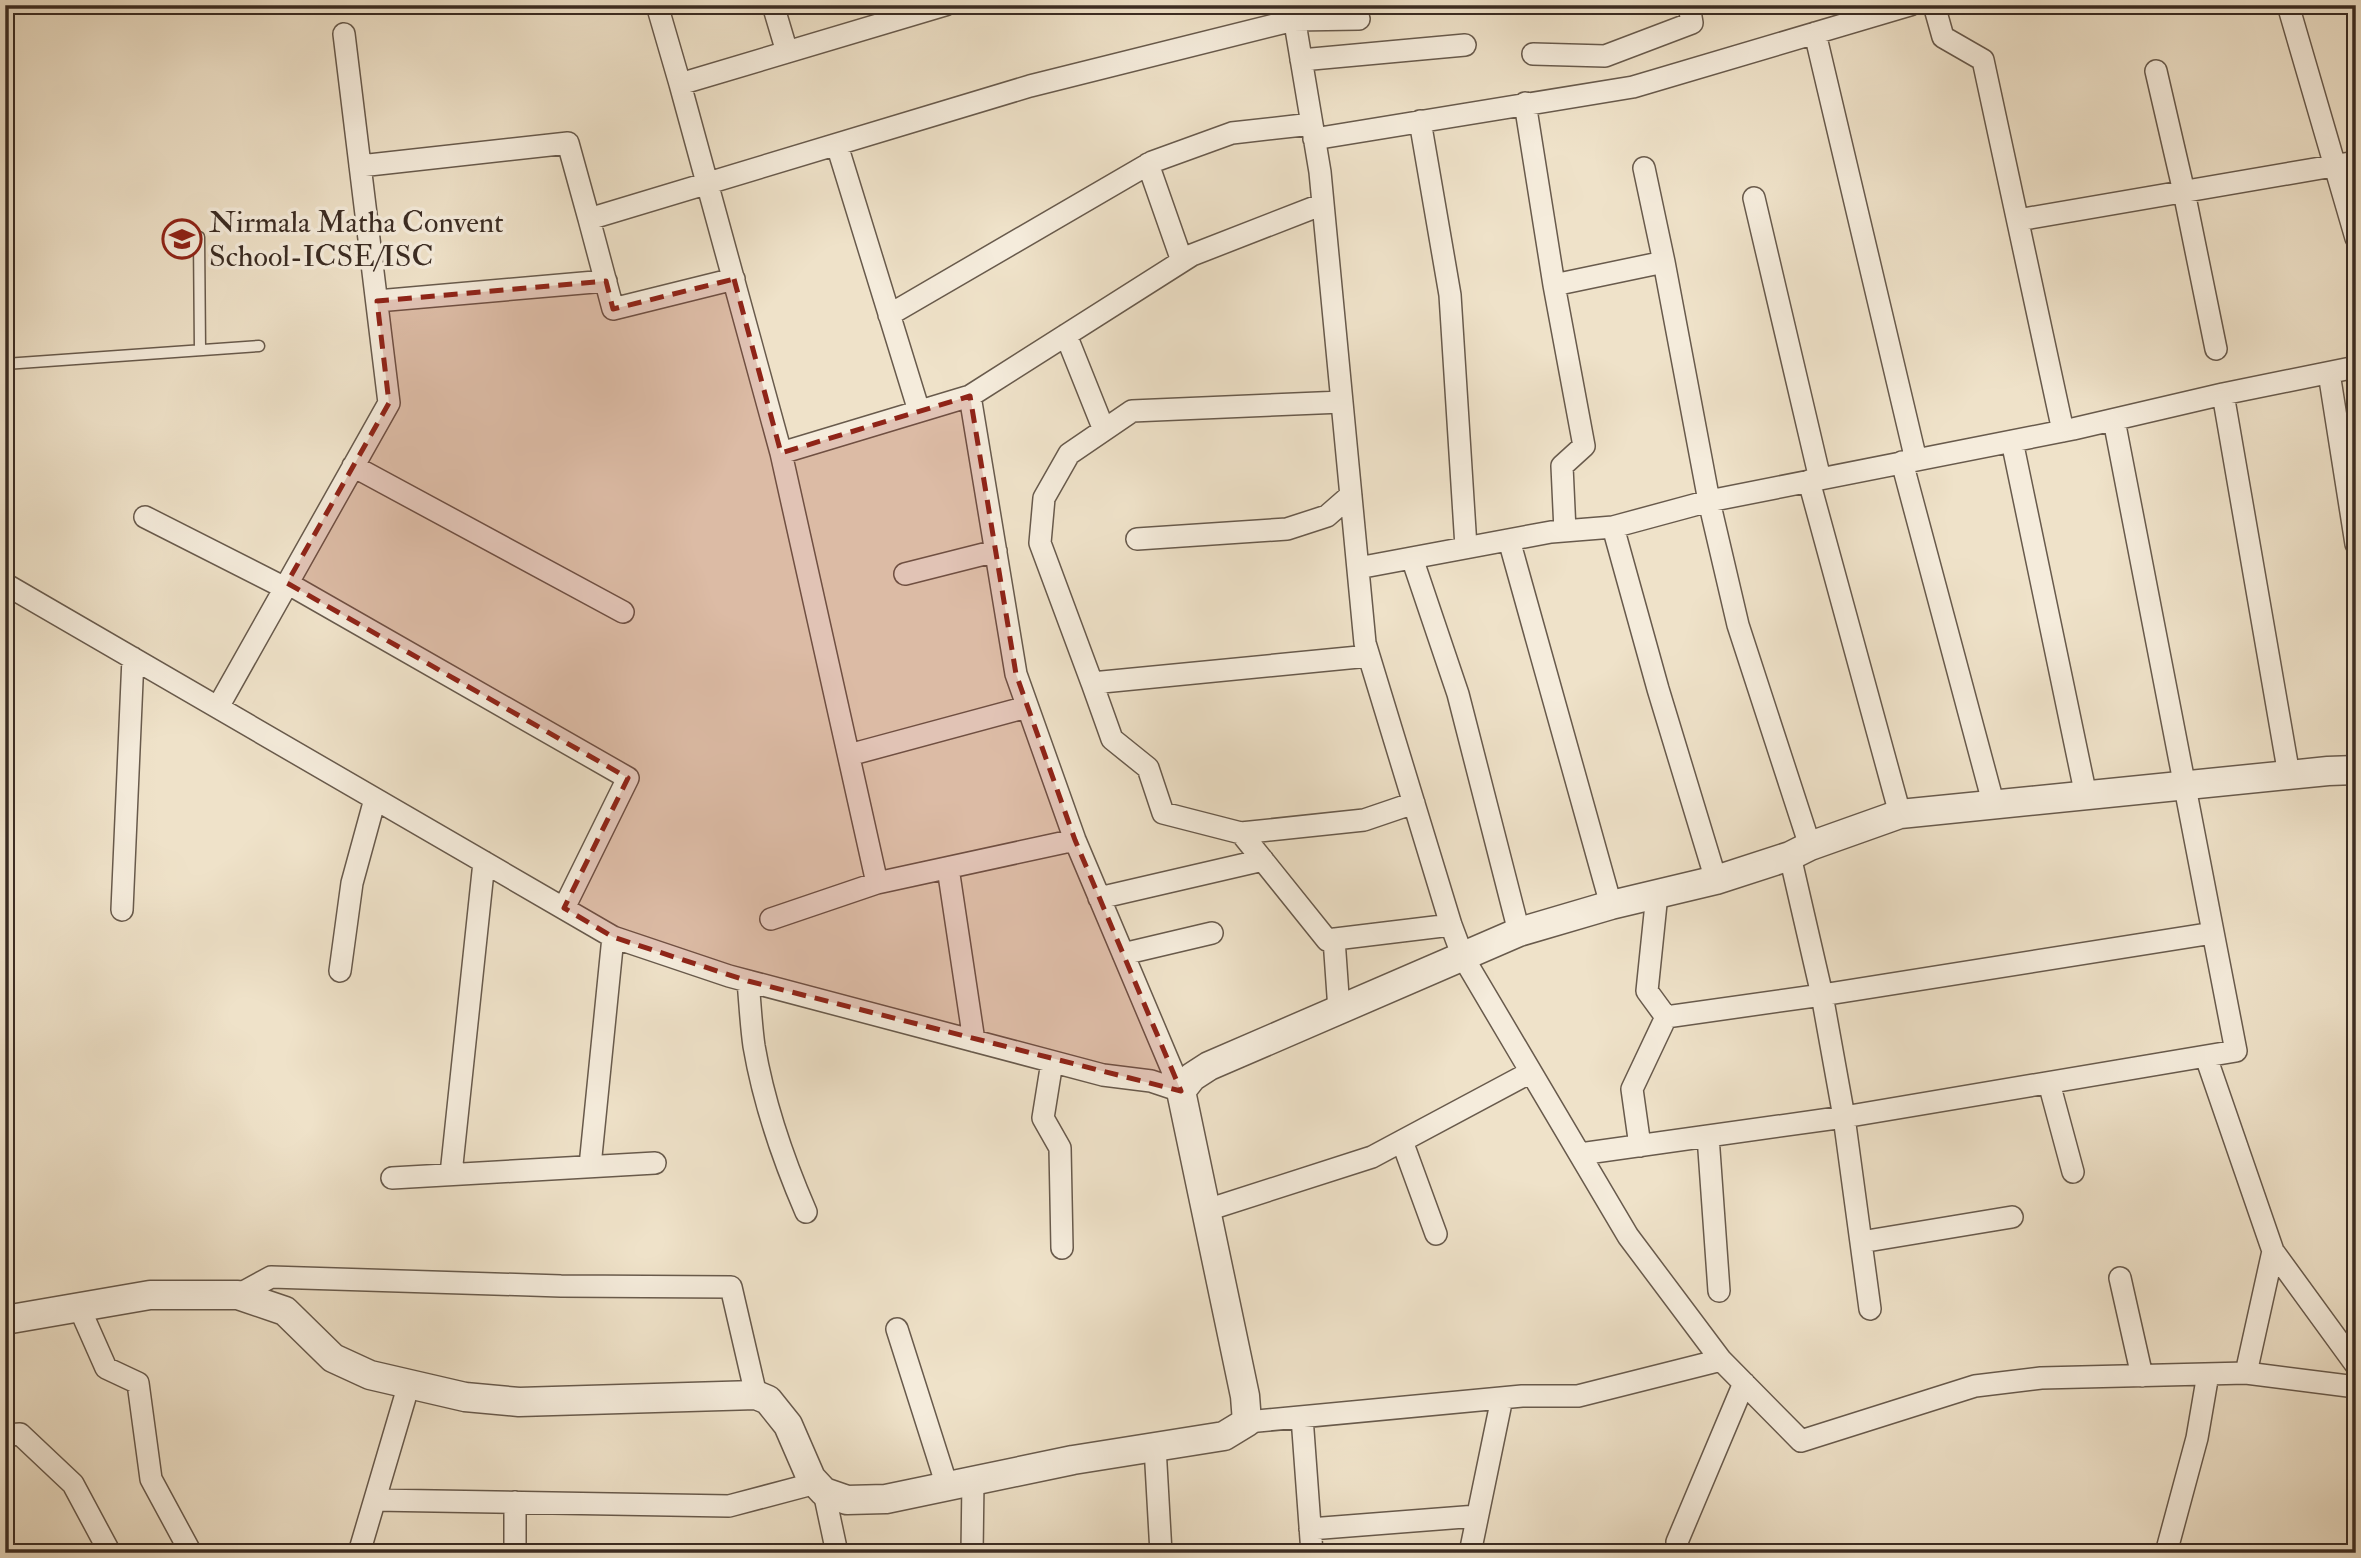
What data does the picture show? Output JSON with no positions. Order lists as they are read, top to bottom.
{
  "places": {
    "school or university": ["Nirmala Matha Convent School-ICSE/ISC"]
  }
}
